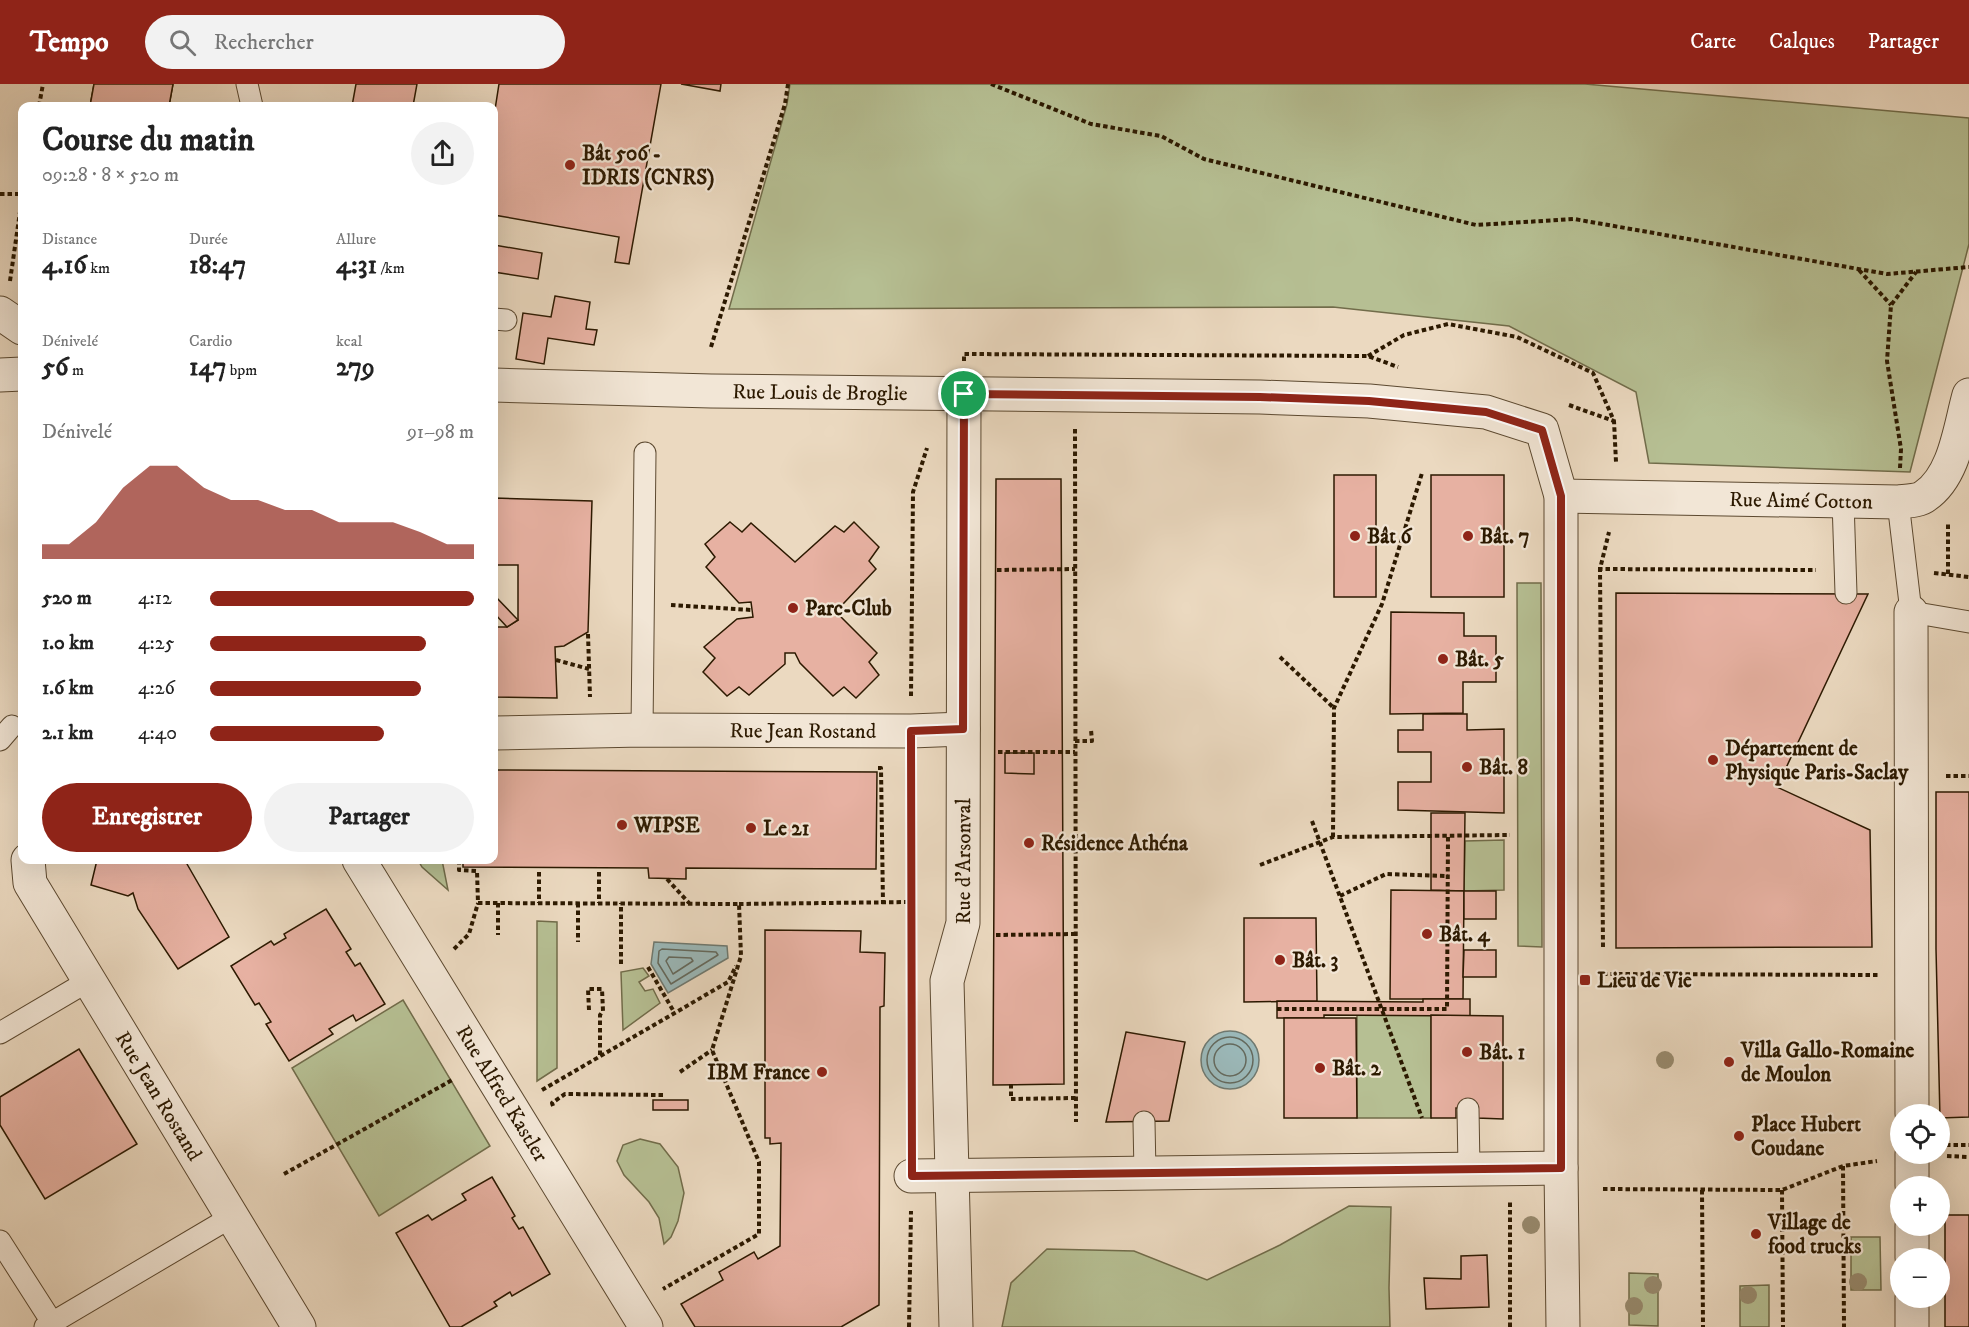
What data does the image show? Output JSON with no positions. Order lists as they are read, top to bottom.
{
  "streets": {
    "street": [
      "Rue Louis de Broglie",
      "Rue Aimé Cotton",
      "Rue Jean Rostand",
      "Rue d'Arsonval",
      "Rue Alfred Kastler"
    ]
  },
  "crossings": [
    ["Rue Louis de Broglie", "Rue Aimé Cotton"],
    ["Rue Louis de Broglie", "Rue d'Arsonval"],
    ["Rue Jean Rostand", "Rue d'Arsonval"]
  ],
  "places": {
    "other": [
      "Bât 506 - IDRIS (CNRS)",
      "Bât 6",
      "Bât. 7",
      "Parc-Club",
      "Bât. 5",
      "Département de Physique Paris-Saclay",
      "Bât. 8",
      "WIPSE",
      "Le 21",
      "Résidence Athéna",
      "Bât. 4",
      "Bât. 3",
      "Bât. 1",
      "Villa Gallo-Romaine de Moulon",
      "Bât. 2",
      "IBM France",
      "Place Hubert Coudane",
      "Village de food trucks"
    ],
    "transit": ["Lieu de Vie"]
  },
  "page": {
    "header": "Tempo",
    "search": "Rechercher",
    "nav": ["Carte", "Calques", "Partager"],
    "heading": ["Course du matin", "09:28 · 8 × 520 m"],
    "stats": [
      ["Distance", "4.16 km"],
      ["Durée", "18:47"],
      ["Allure", "4:31 /km"],
      ["Dénivelé", "56 m"],
      ["Cardio", "147 bpm"],
      ["kcal", "279"]
    ],
    "chart": ["Dénivelé", "91–98 m"],
    "list": [
      {
        "name": "520 m",
        "note": "4:12"
      },
      {
        "name": "1.0 km",
        "note": "4:25"
      },
      {
        "name": "1.6 km",
        "note": "4:26"
      },
      {
        "name": "2.1 km",
        "note": "4:40"
      }
    ],
    "buttons": ["Enregistrer", "Partager"],
    "map_buttons": ["+", "−"]
  }
}
